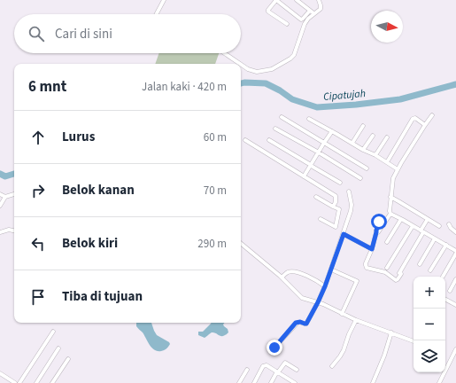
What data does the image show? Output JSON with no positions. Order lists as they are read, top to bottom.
{
  "water": ["Cipatujah"],
  "north": "right",
  "page": {
    "search": "Cari di sini",
    "heading": ["6 mnt", "Jalan kaki · 420 m"],
    "list": [
      ["Lurus", "60 m"],
      ["Belok kanan", "70 m"],
      ["Belok kiri", "290 m"],
      "Tiba di tujuan"
    ],
    "map_buttons": ["+", "−"]
  }
}
